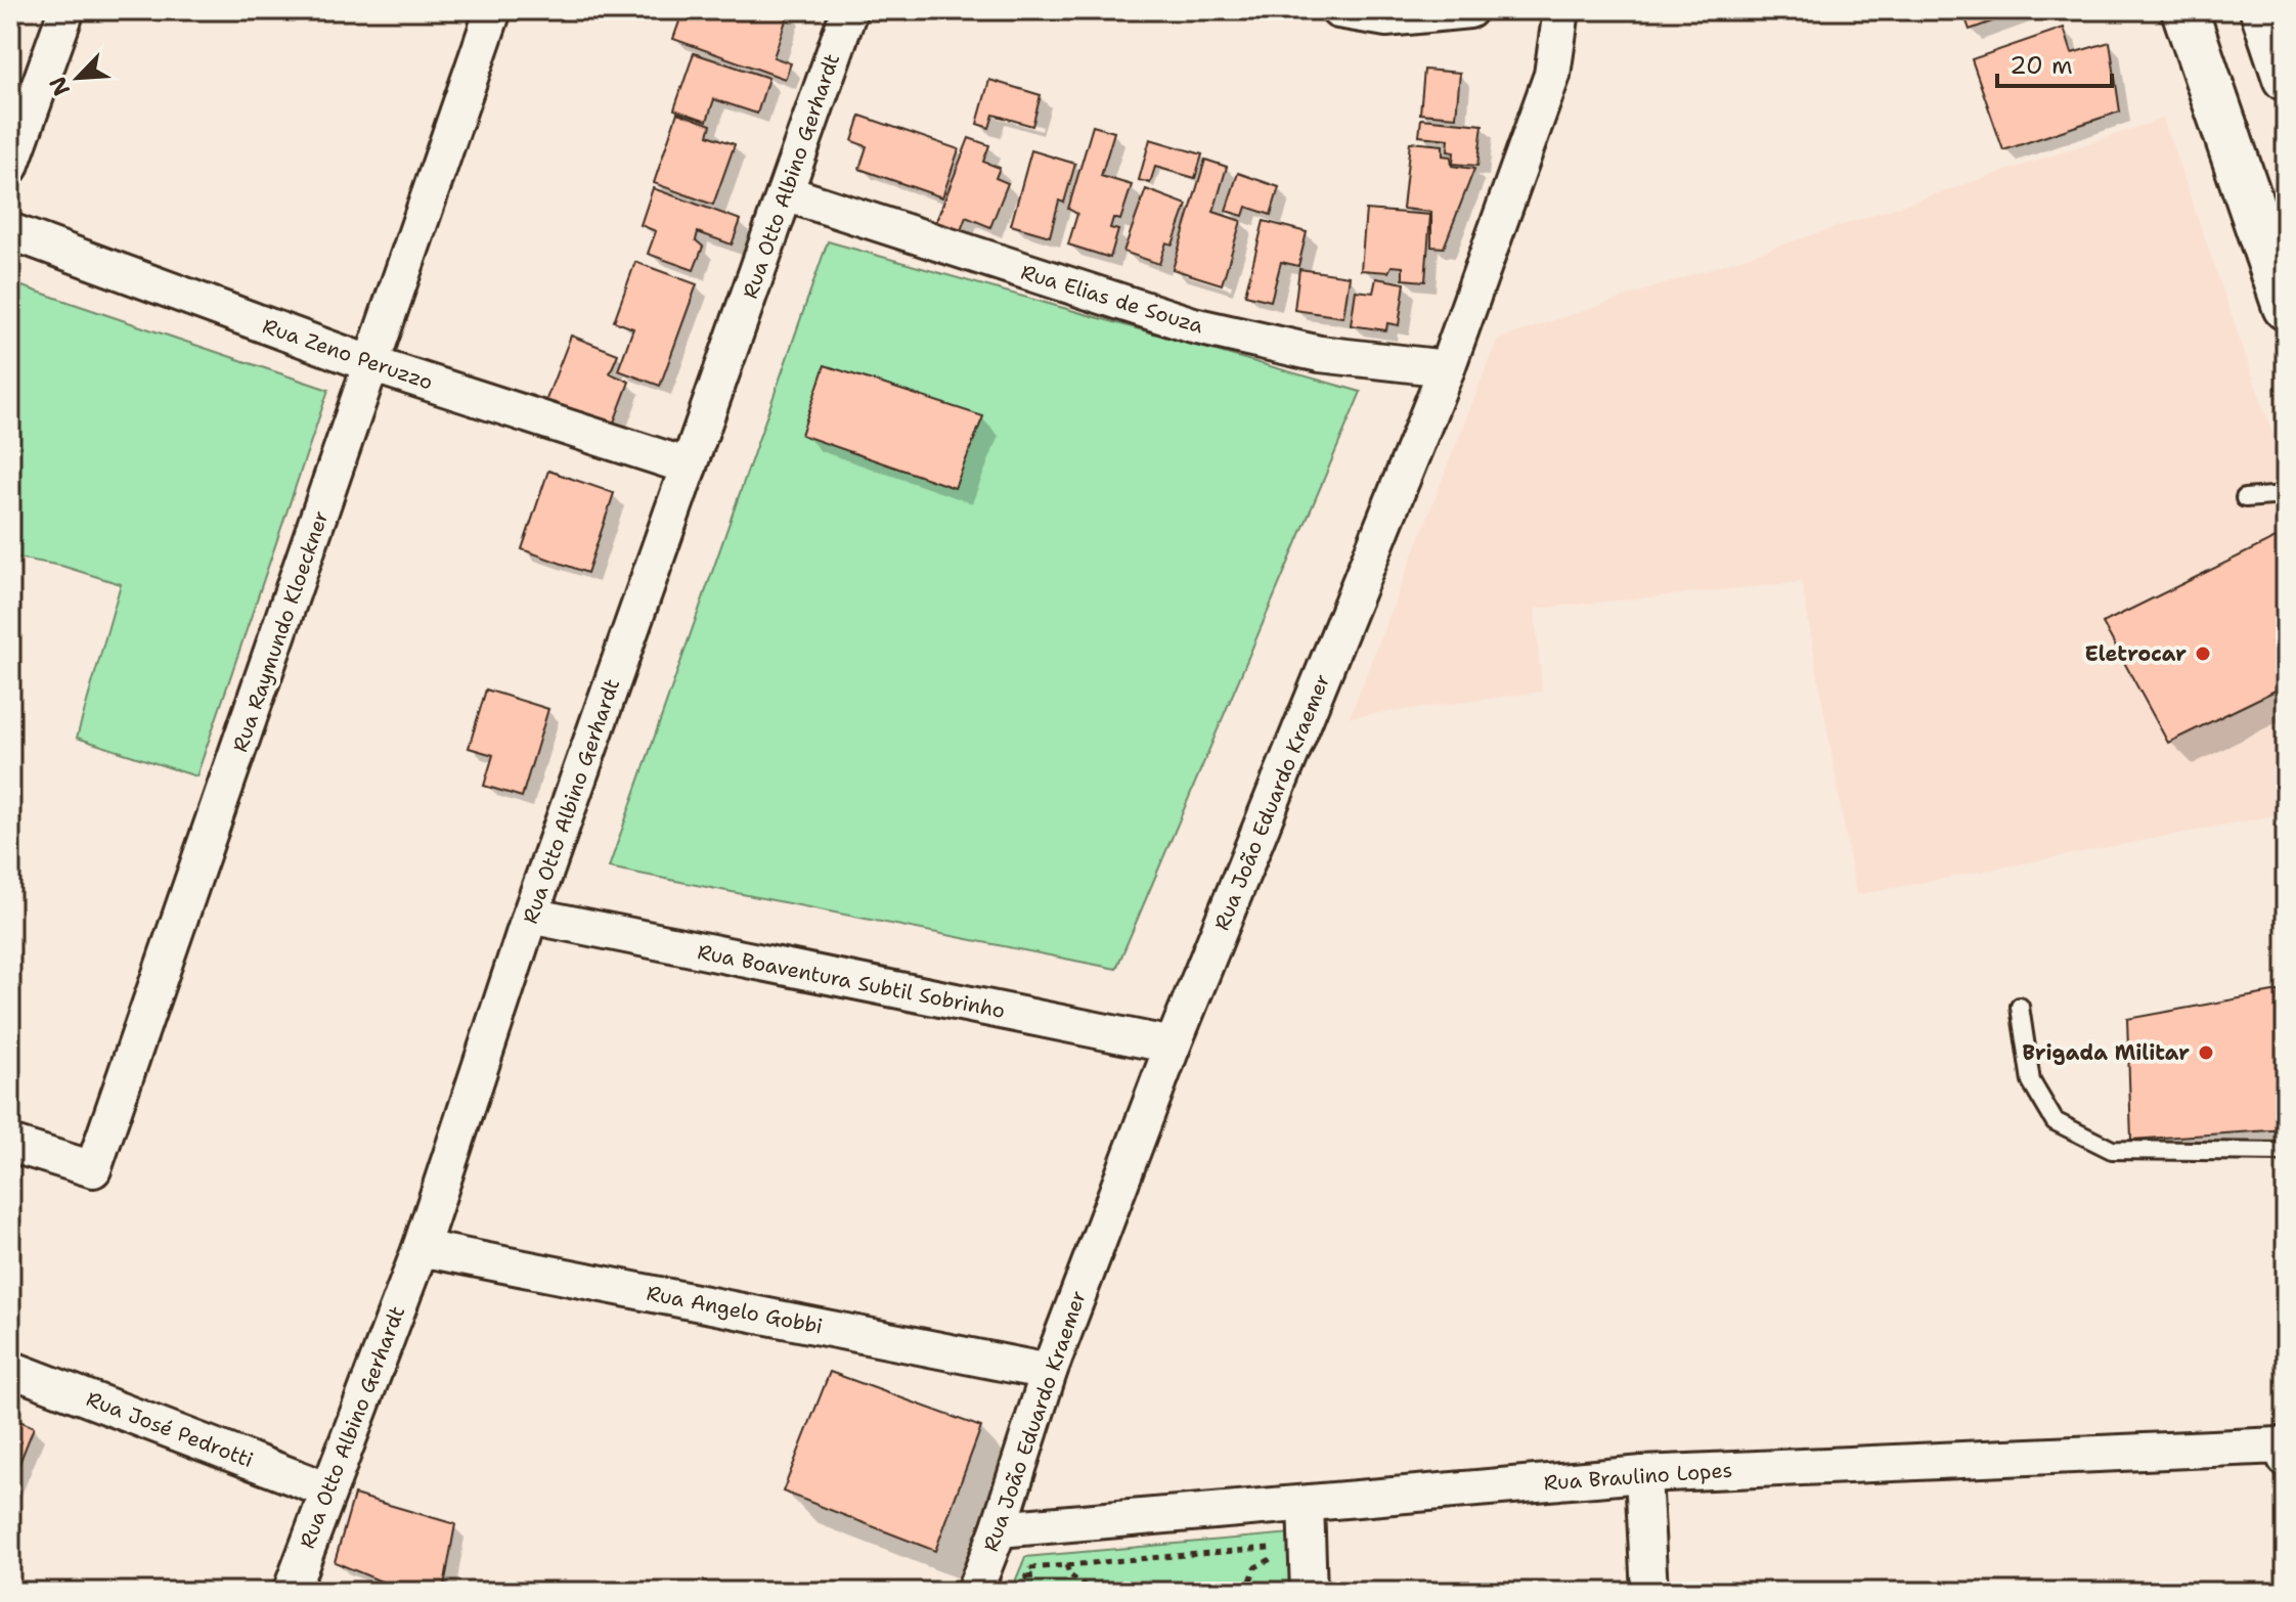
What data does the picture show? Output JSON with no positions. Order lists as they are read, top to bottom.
{
  "streets": {
    "street": [
      "Rua Otto Albino Gerhardt",
      "Rua Elias de Souza",
      "Rua Zeno Peruzzo",
      "Rua Raymundo Kloeckner",
      "Rua João Eduardo Kraemer",
      "Rua Boaventura Subtil Sobrinho",
      "Rua Angelo Gobbi",
      "Rua José Pedrotti",
      "Rua Braulino Lopes"
    ]
  },
  "crossings": [
    ["Rua Otto Albino Gerhardt", "Rua Elias de Souza"],
    ["Rua Otto Albino Gerhardt", "Rua Zeno Peruzzo"],
    ["Rua Otto Albino Gerhardt", "Rua Boaventura Subtil Sobrinho"],
    ["Rua Otto Albino Gerhardt", "Rua Angelo Gobbi"],
    ["Rua Otto Albino Gerhardt", "Rua José Pedrotti"],
    ["Rua Elias de Souza", "Rua João Eduardo Kraemer"],
    ["Rua Zeno Peruzzo", "Rua Raymundo Kloeckner"],
    ["Rua João Eduardo Kraemer", "Rua Boaventura Subtil Sobrinho"],
    ["Rua João Eduardo Kraemer", "Rua Angelo Gobbi"],
    ["Rua João Eduardo Kraemer", "Rua Braulino Lopes"]
  ],
  "places": ["Eletrocar", "Brigada Militar"],
  "scale_bar": "20 m",
  "north": "bottom left"
}
